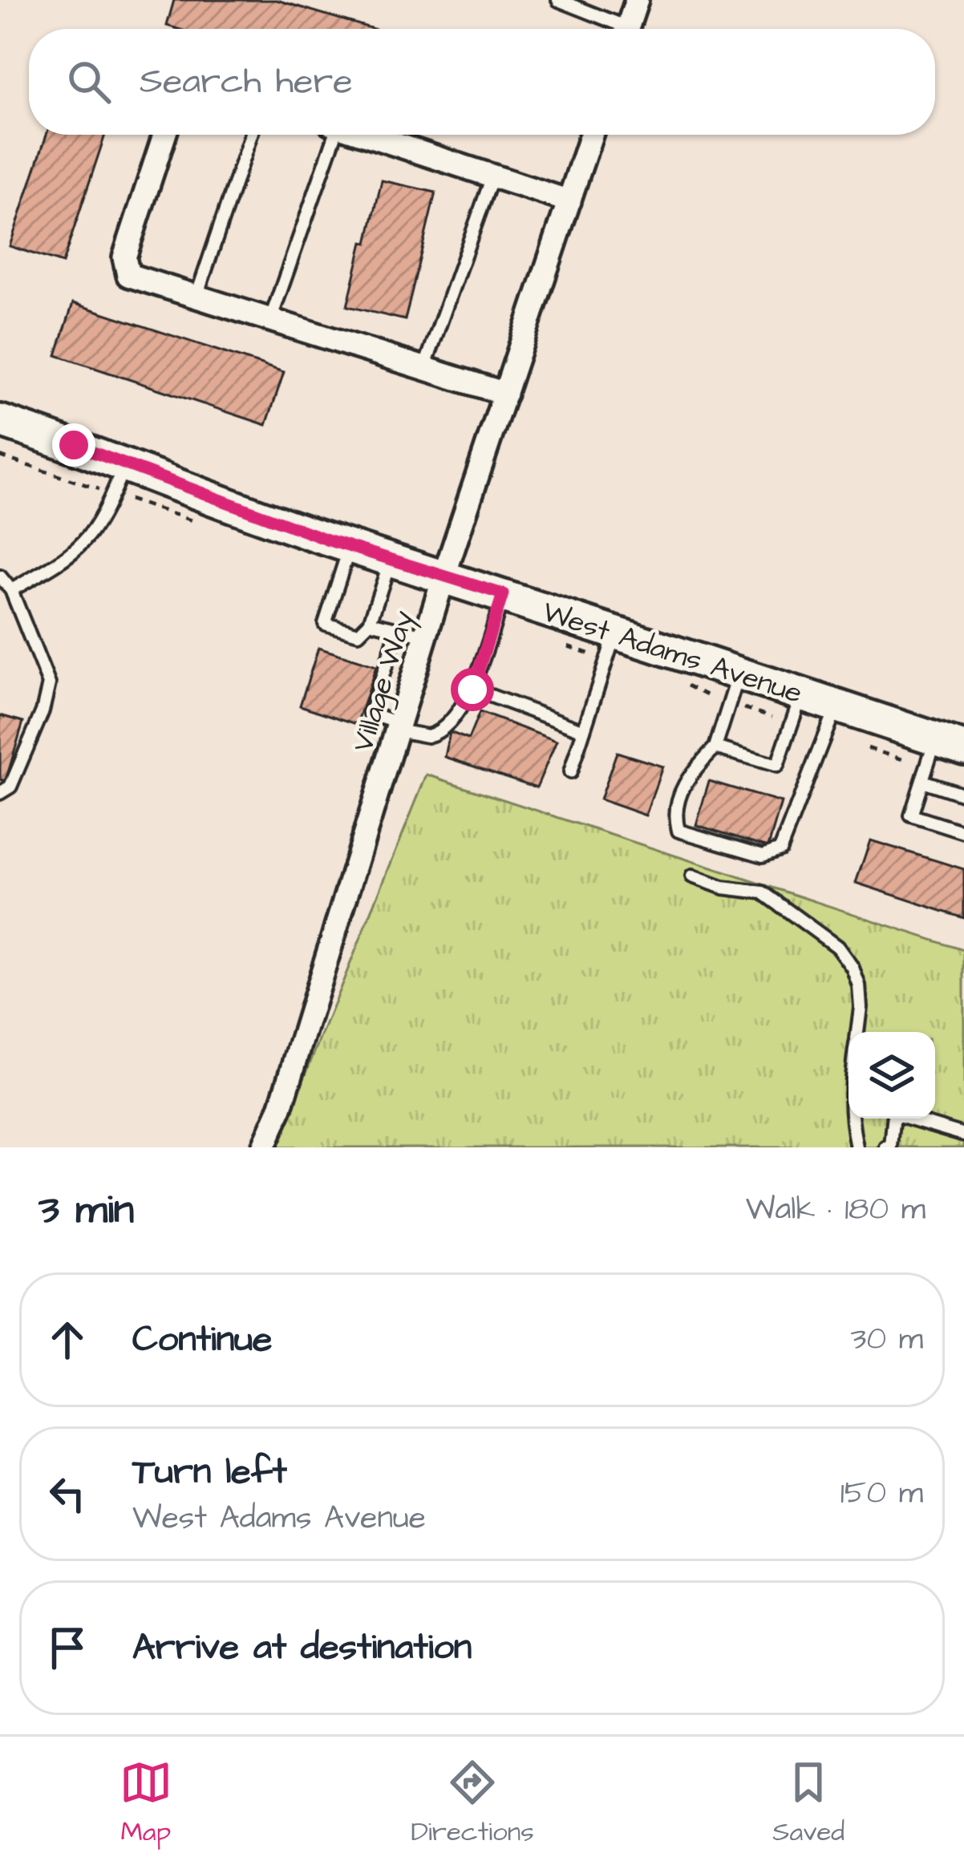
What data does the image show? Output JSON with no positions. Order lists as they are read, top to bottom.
{
  "streets": {
    "main road": ["West Adams Avenue"],
    "street": ["Village Way"]
  },
  "crossings": [
    ["West Adams Avenue", "Village Way"]
  ],
  "page": {
    "search": "Search here",
    "heading": ["3 min", "Walk · 180 m"],
    "list": [
      ["Continue", "30 m"],
      ["Turn left", "West Adams Avenue", "150 m"],
      "Arrive at destination"
    ],
    "nav": ["Map", "Directions", "Saved"]
  }
}
